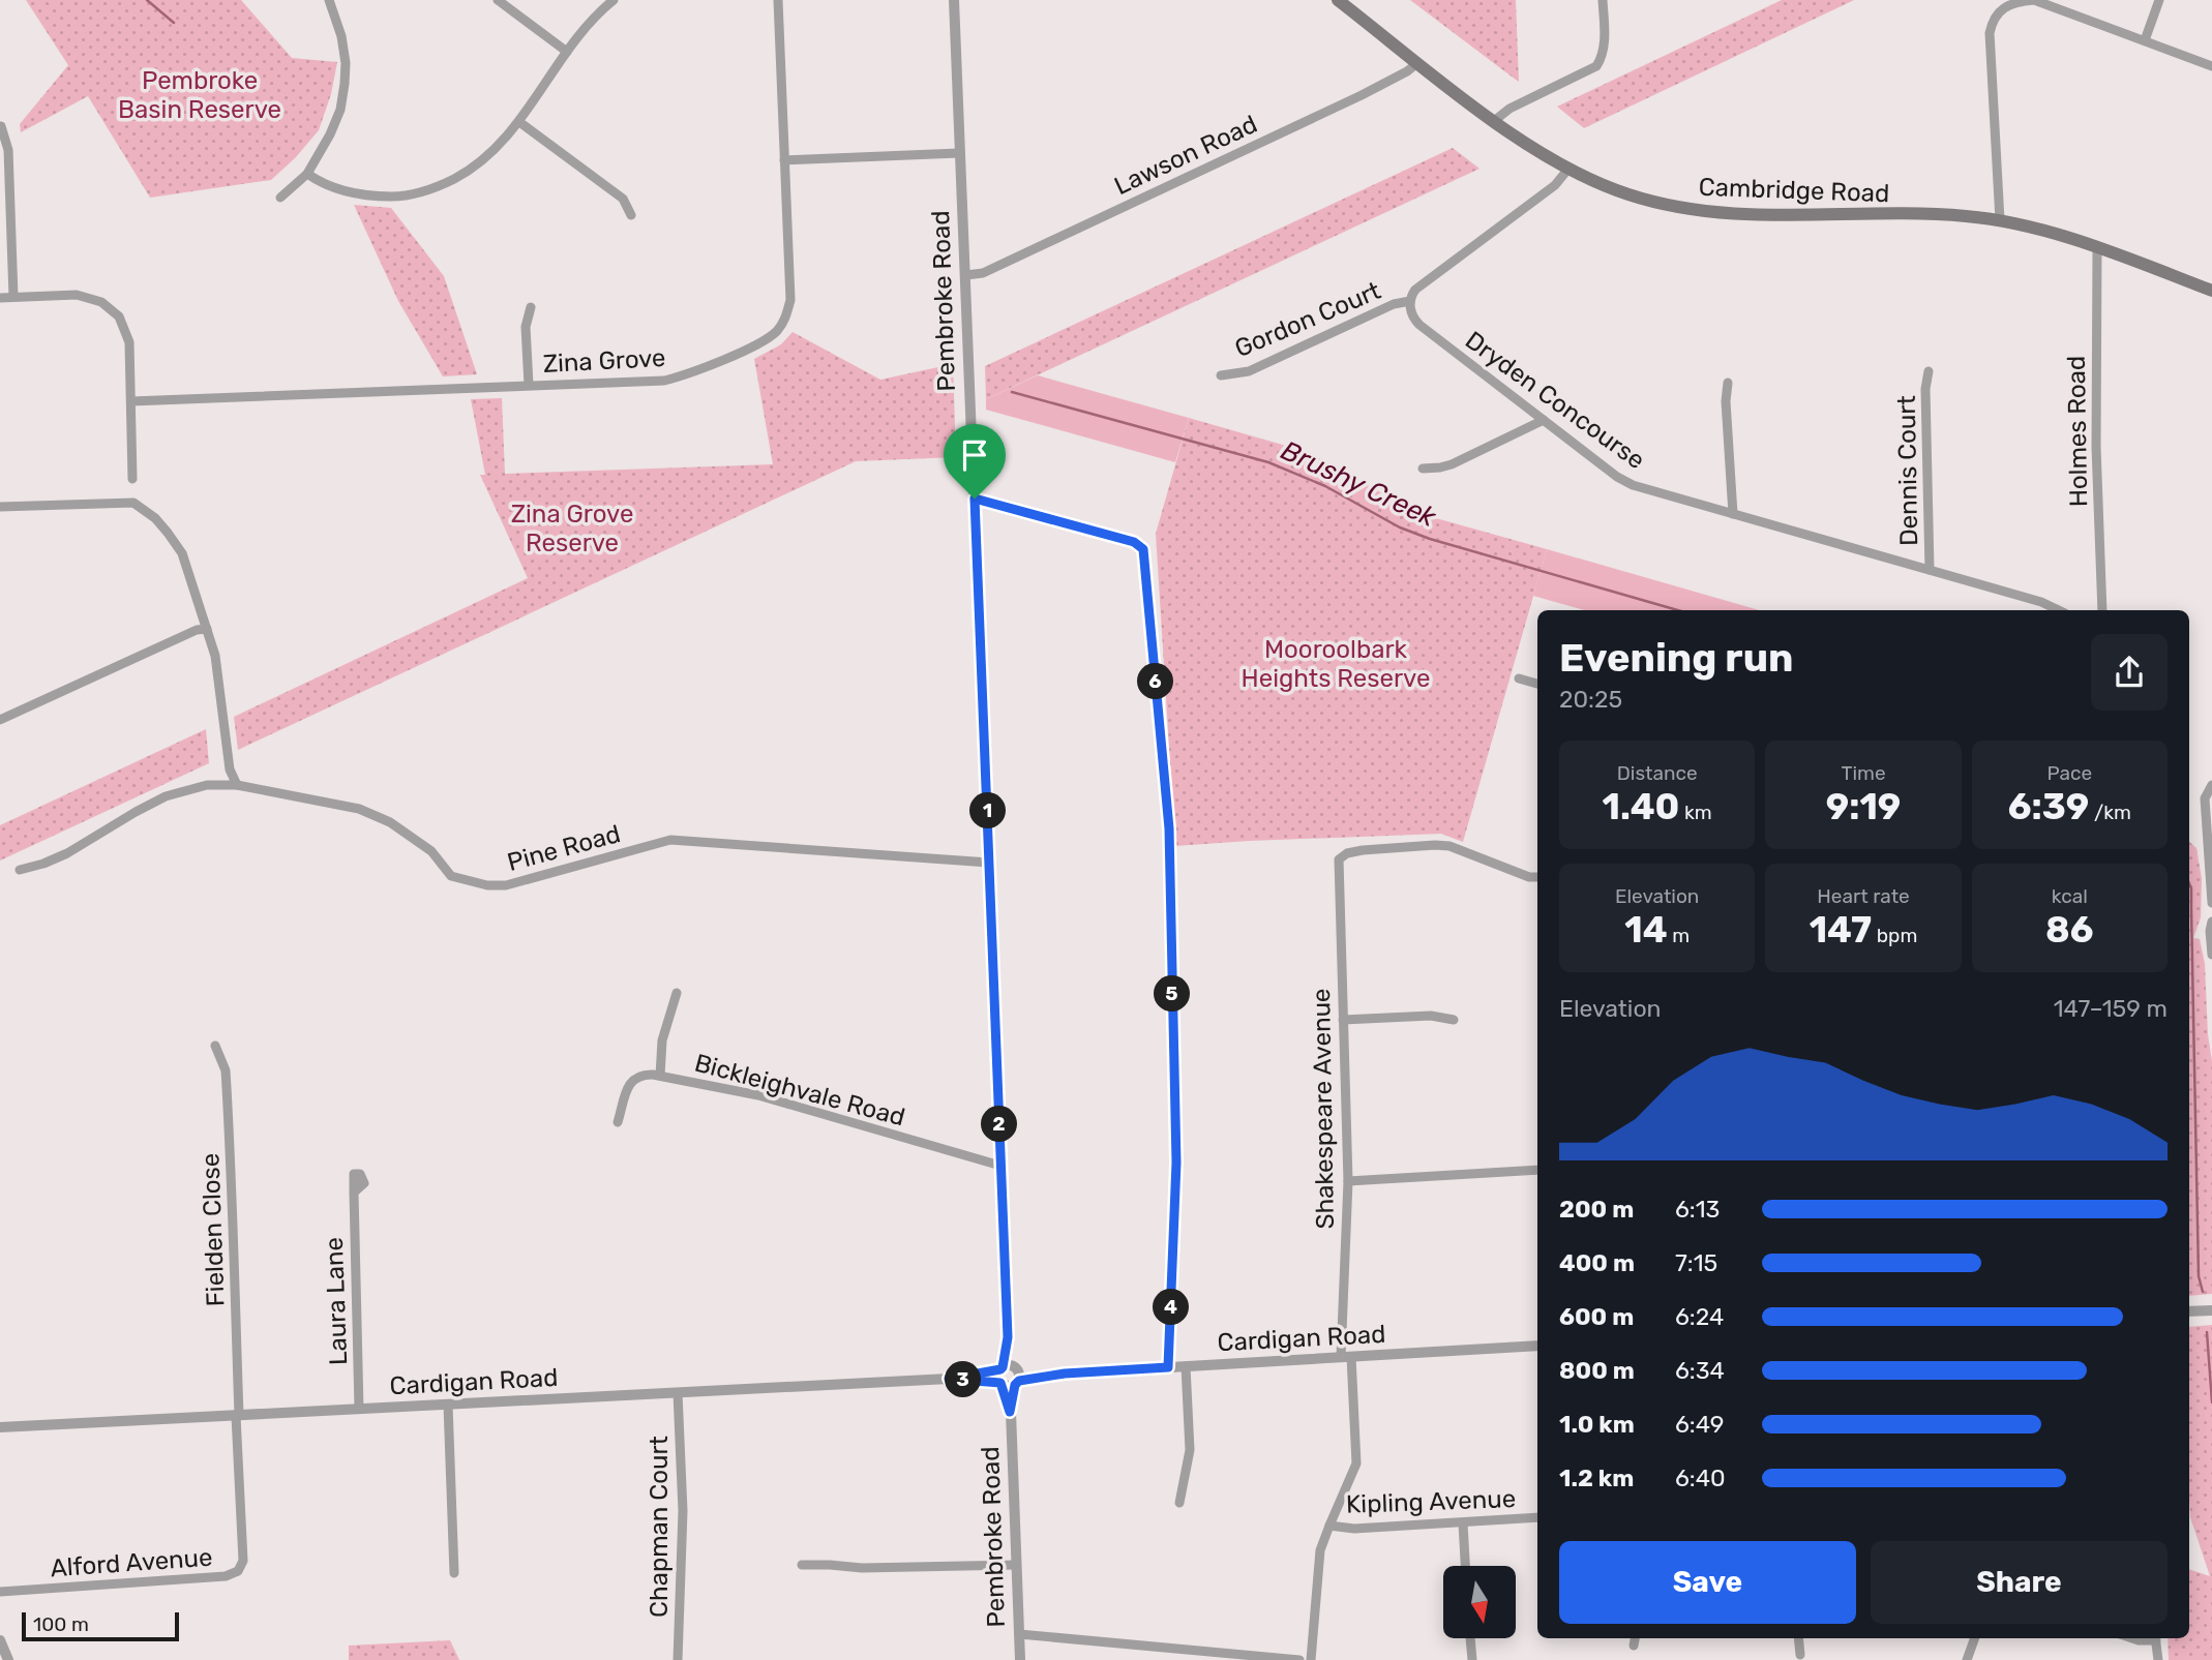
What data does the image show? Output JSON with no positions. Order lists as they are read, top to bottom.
{
  "streets": {
    "main road": ["Cambridge Road"],
    "street": [
      "Lawson Road",
      "Pembroke Road",
      "Gordon Court",
      "Zina Grove",
      "Dryden Concourse",
      "Holmes Road",
      "Dennis Court",
      "Pine Road",
      "Bickleighvale Road",
      "Shakespeare Avenue",
      "Fielden Close",
      "Laura Lane",
      "Cardigan Road",
      "Kipling Avenue",
      "Chapman Court",
      "Alford Avenue"
    ]
  },
  "crossings": [
    ["Lawson Road", "Cambridge Road"],
    ["Lawson Road", "Pembroke Road"],
    ["Cambridge Road", "Holmes Road"],
    ["Pembroke Road", "Pine Road"],
    ["Pembroke Road", "Bickleighvale Road"],
    ["Pembroke Road", "Cardigan Road"],
    ["Gordon Court", "Dryden Concourse"],
    ["Dryden Concourse", "Dennis Court"],
    ["Shakespeare Avenue", "Cardigan Road"],
    ["Shakespeare Avenue", "Kipling Avenue"],
    ["Fielden Close", "Cardigan Road"],
    ["Fielden Close", "Alford Avenue"],
    ["Laura Lane", "Cardigan Road"],
    ["Cardigan Road", "Chapman Court"],
    ["Cardigan Road", "Alford Avenue"]
  ],
  "water": ["Brushy Creek"],
  "parks": ["Pembroke Basin Reserve", "Zina Grove Reserve", "Mooroolbark Heights Reserve"],
  "scale_bar": "100 m",
  "north": "bottom",
  "page": {
    "heading": ["Evening run", "20:25"],
    "pins": [
      "6",
      "1",
      "5",
      "2",
      "4",
      "3"
    ],
    "stats": [
      ["Distance", "1.40 km"],
      ["Time", "9:19"],
      ["Pace", "6:39 /km"],
      ["Elevation", "14 m"],
      ["Heart rate", "147 bpm"],
      ["kcal", "86"]
    ],
    "chart": ["Elevation", "147–159 m"],
    "list": [
      {
        "name": "200 m",
        "note": "6:13"
      },
      {
        "name": "400 m",
        "note": "7:15"
      },
      {
        "name": "600 m",
        "note": "6:24"
      },
      {
        "name": "800 m",
        "note": "6:34"
      },
      {
        "name": "1.0 km",
        "note": "6:49"
      },
      {
        "name": "1.2 km",
        "note": "6:40"
      }
    ],
    "buttons": ["Save", "Share"],
    "scale": "100 m"
  }
}
